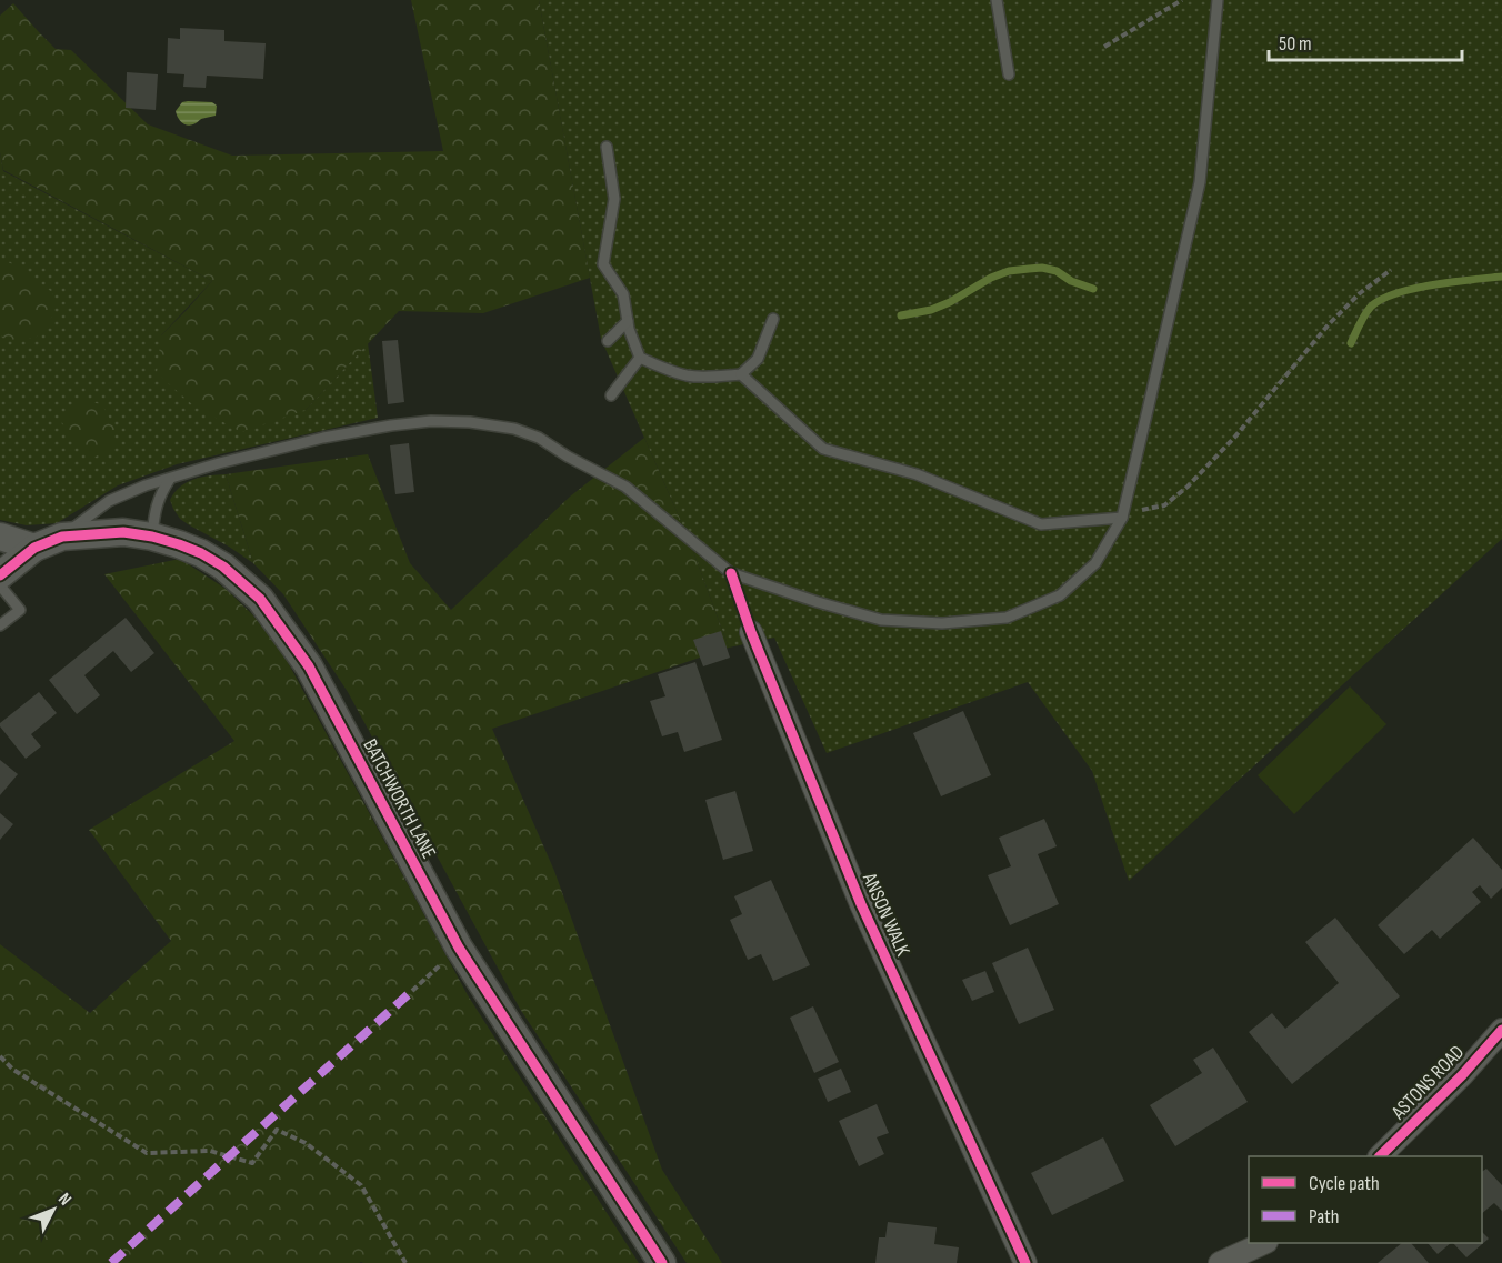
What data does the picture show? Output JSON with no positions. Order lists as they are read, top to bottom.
{
  "streets": {
    "street": ["BATCHWORTH LANE", "ANSON WALK", "ASTONS ROAD"]
  },
  "legend": ["Cycle path", "Path"],
  "scale_bar": "50 m",
  "north": "top right"
}
